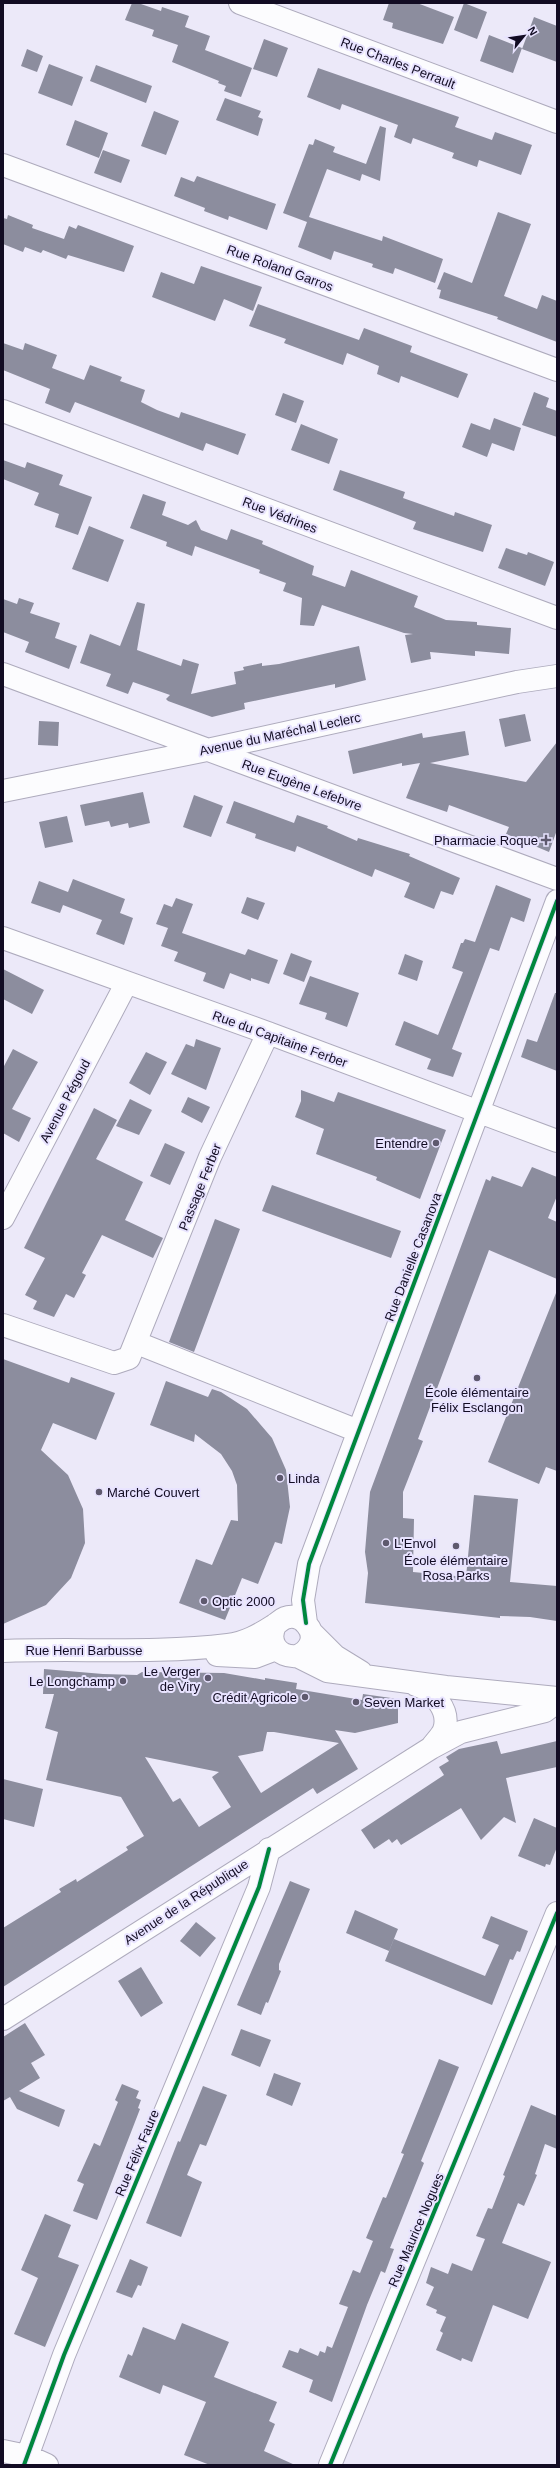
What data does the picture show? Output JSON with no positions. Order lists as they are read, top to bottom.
{
  "streets": {
    "street": [
      "Rue Charles Perrault",
      "Rue Roland Garros",
      "Rue Védrines",
      "Avenue du Maréchal Leclerc",
      "Rue Eugène Lefebvre",
      "Rue du Capitaine Ferber",
      "Avenue Pégoud",
      "Passage Ferber",
      "Rue Danielle Casanova",
      "Rue Henri Barbusse",
      "Avenue de la République",
      "Rue Félix Faure",
      "Rue Maurice Nogues"
    ]
  },
  "crossings": [
    ["Avenue du Maréchal Leclerc", "Rue Eugène Lefebvre"],
    ["Rue du Capitaine Ferber", "Avenue Pégoud"],
    ["Rue du Capitaine Ferber", "Passage Ferber"],
    ["Rue du Capitaine Ferber", "Rue Danielle Casanova"],
    ["Rue Danielle Casanova", "Rue Henri Barbusse"],
    ["Avenue de la République", "Rue Félix Faure"]
  ],
  "places": {
    "health": ["Pharmacie Roque"],
    "other": [
      "Entendre",
      "École élémentaire Félix Esclangon",
      "Linda",
      "Marché Couvert",
      "L'Envol",
      "École élémentaire Rosa Parks",
      "Optic 2000",
      "Le Verger de Viry",
      "Le Longchamp",
      "Crédit Agricole",
      "Seven Market"
    ]
  },
  "north": "top right"
}
